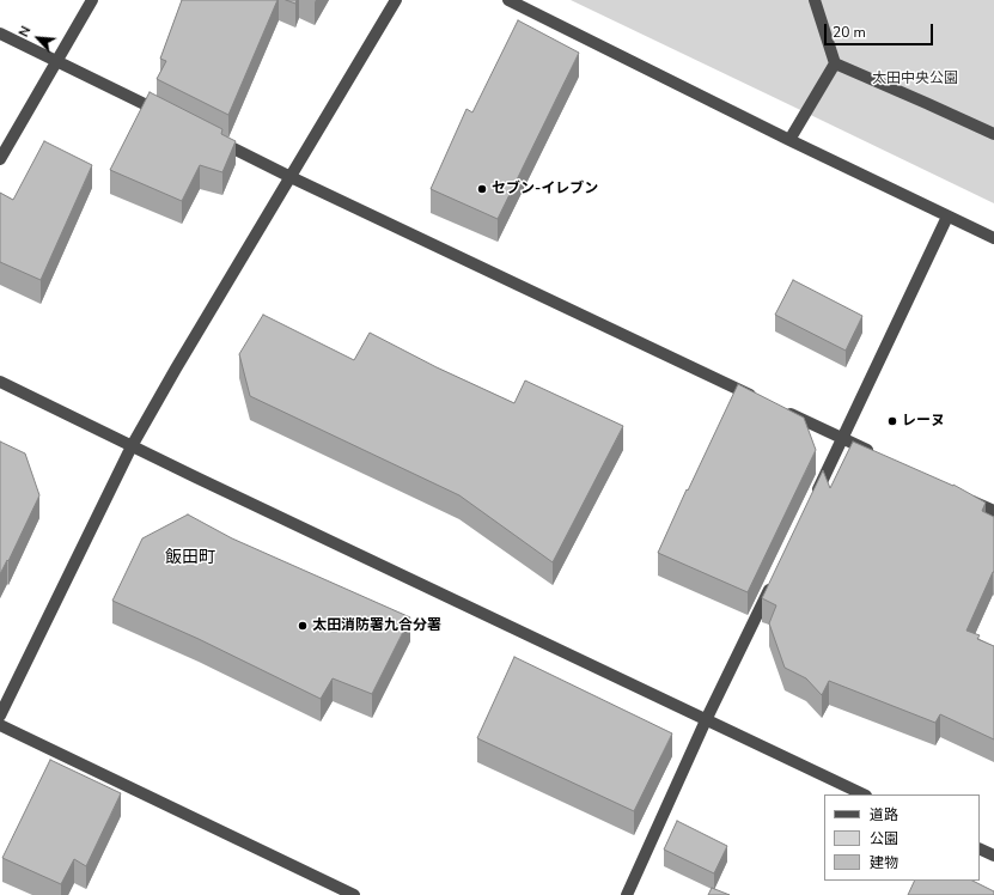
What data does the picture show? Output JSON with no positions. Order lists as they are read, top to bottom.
{
  "districts": ["飯田町"],
  "parks": ["太田中央公園"],
  "places": ["セブン-イレブン", "レーヌ", "太田消防署九合分署"],
  "legend": ["道路", "公園", "建物"],
  "scale_bar": "20 m",
  "north": "top left"
}
